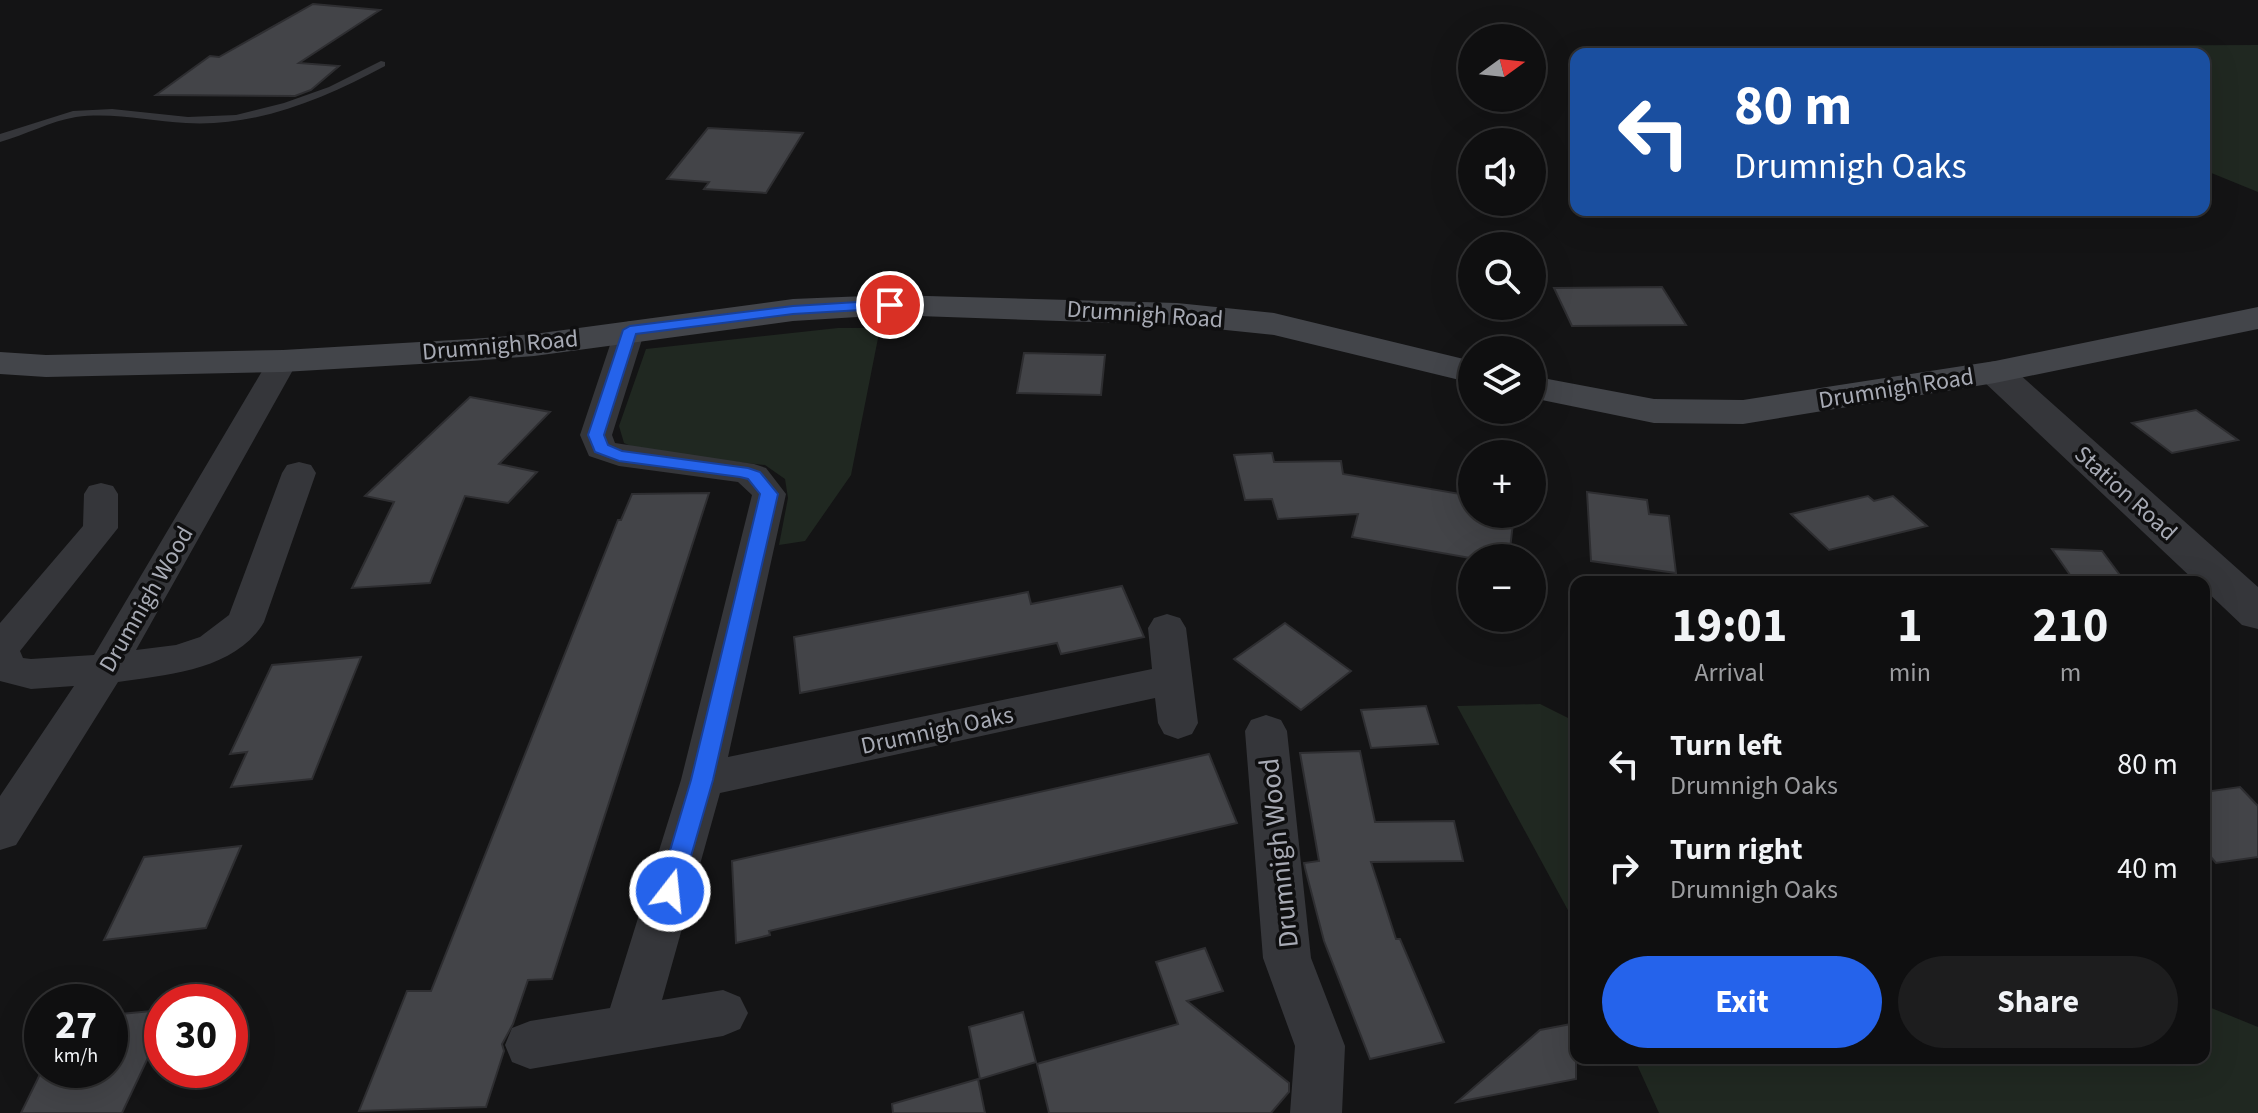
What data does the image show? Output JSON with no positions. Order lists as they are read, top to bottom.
{
  "streets": {
    "main road": ["Drumnigh Road"],
    "street": ["Station Road", "Drumnigh Wood", "Drumnigh Oaks"]
  },
  "crossings": [
    ["Drumnigh Road", "Station Road"],
    ["Drumnigh Road", "Drumnigh Wood"]
  ],
  "north": "right",
  "page": {
    "map_buttons": ["+", "−"],
    "turn": ["80 m", "Drumnigh Oaks"],
    "eta": [
      "19:01",
      "Arrival",
      "1",
      "min",
      "210",
      "m"
    ],
    "list": [
      {
        "name": "Turn left",
        "note": "Drumnigh Oaks",
        "value": "80 m"
      },
      {
        "name": "Turn right",
        "note": "Drumnigh Oaks",
        "value": "40 m"
      }
    ],
    "buttons": ["Exit", "Share"],
    "speed": "27 km/h",
    "limit": "30"
  }
}
